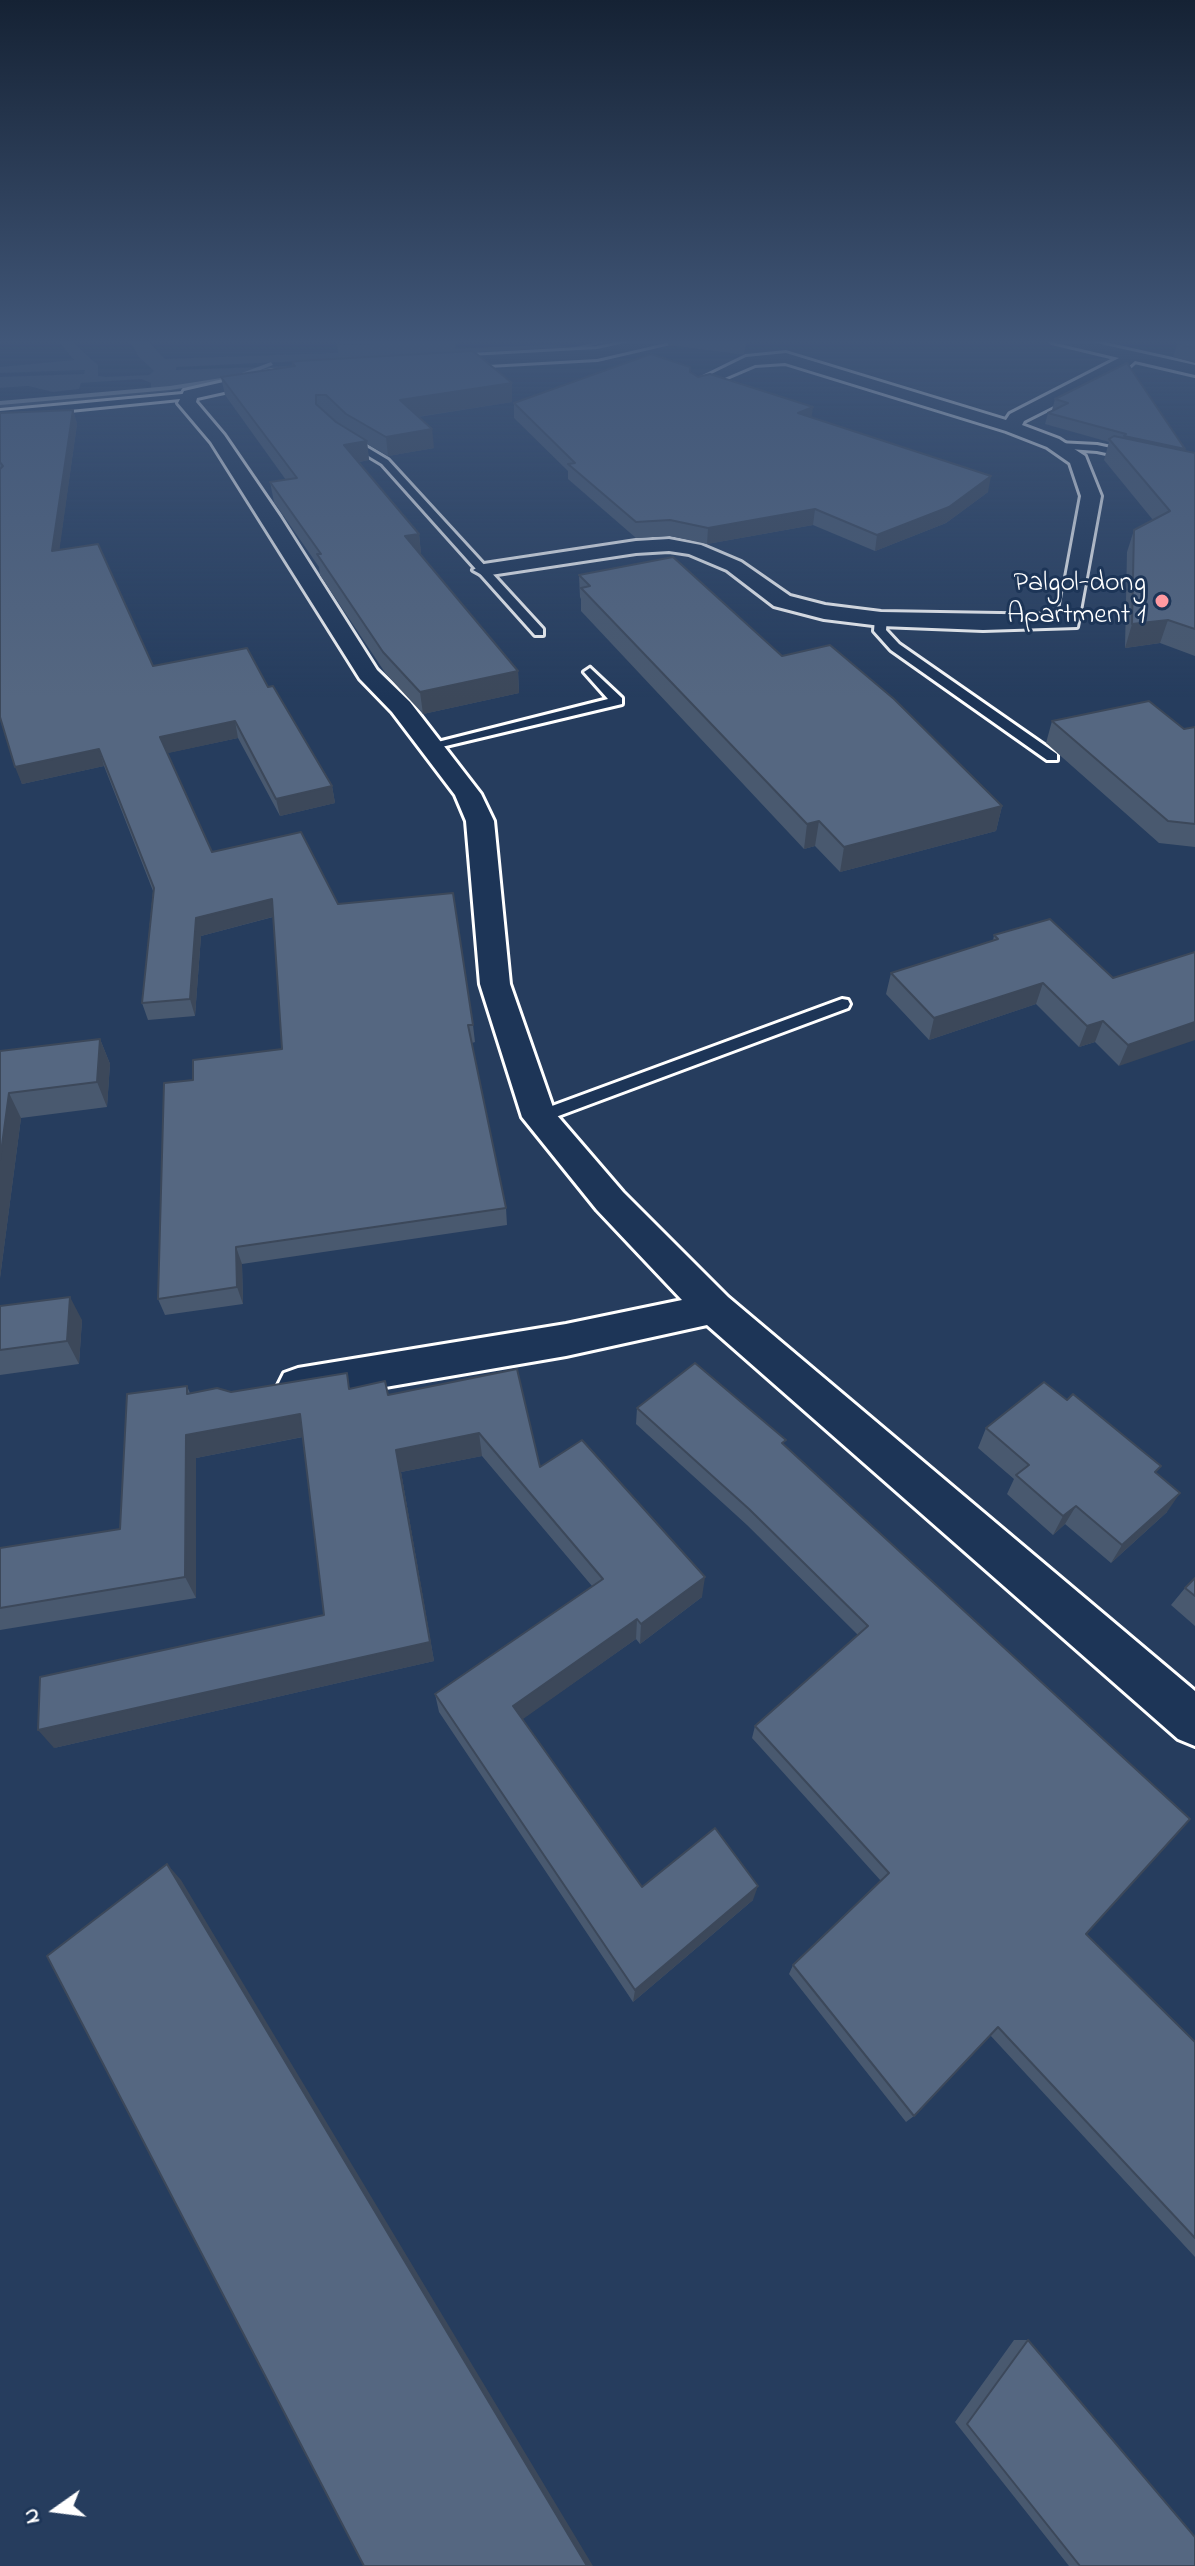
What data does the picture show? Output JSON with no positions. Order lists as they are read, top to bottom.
{
  "places": ["Palgol-dong Apartment 1"],
  "north": "left"
}
